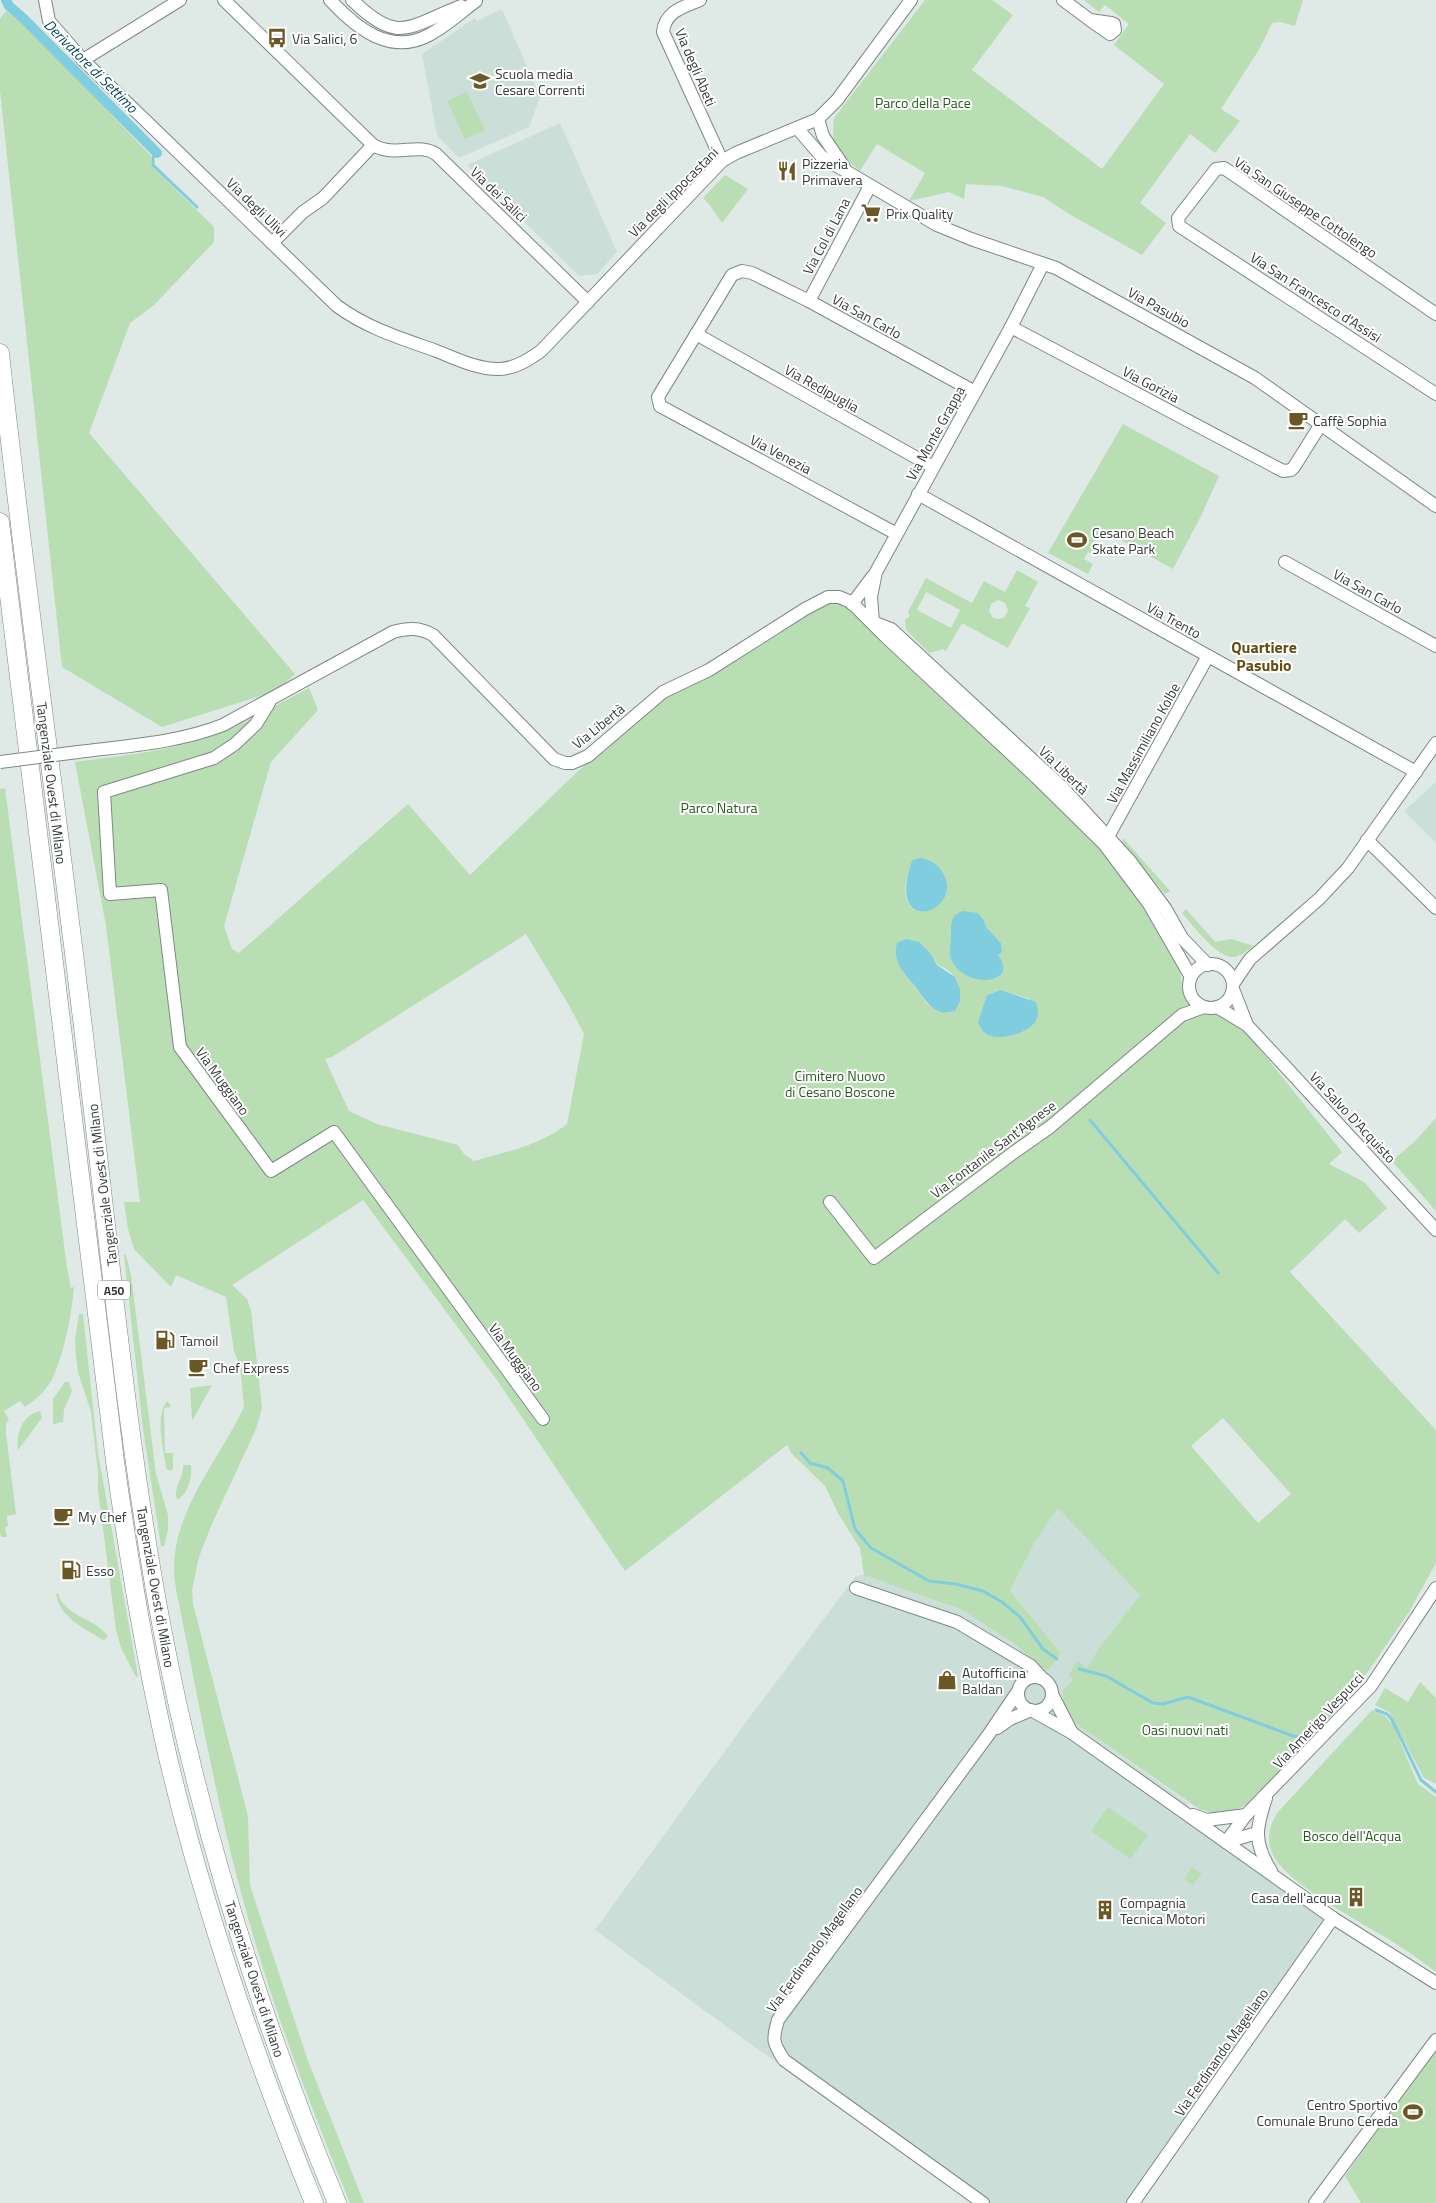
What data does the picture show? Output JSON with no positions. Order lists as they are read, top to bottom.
{
  "streets": {
    "highway": ["Tangenziale Ovest di Milano", "A50"],
    "street": [
      "Via degli Abeti",
      "Via degli Ippocastani",
      "Via dei Salici",
      "Via degli Ulivi",
      "Via San Giuseppe Cottolengo",
      "Via Col di Lana",
      "Via San Francesco d'Assisi",
      "Via Pasubio",
      "Via San Carlo",
      "Via Gorizia",
      "Via Redipuglia",
      "Via Monte Grappa",
      "Via Venezia",
      "Via Trento",
      "Via Libertà",
      "Via Massimiliano Kolbe",
      "Via Muggiano",
      "Via Salvo D'Acquisto",
      "Via Fontanile Sant'Agnese",
      "Via Amerigo Vespucci",
      "Via Ferdinando Magellano"
    ]
  },
  "crossings": [
    ["Via degli Abeti", "Via degli Ippocastani"],
    ["Via degli Ippocastani", "Via dei Salici"],
    ["Via degli Ippocastani", "Via degli Ulivi"],
    ["Via degli Ippocastani", "Via Pasubio"],
    ["Via San Giuseppe Cottolengo", "Via San Francesco d'Assisi"],
    ["Via Col di Lana", "Via Pasubio"],
    ["Via Col di Lana", "Via San Carlo"],
    ["Via Pasubio", "Via Gorizia"],
    ["Via Pasubio", "Via Monte Grappa"],
    ["Via San Carlo", "Via Redipuglia"],
    ["Via San Carlo", "Via Monte Grappa"],
    ["Via San Carlo", "Via Venezia"],
    ["Via Gorizia", "Via Monte Grappa"],
    ["Via Redipuglia", "Via Monte Grappa"],
    ["Via Redipuglia", "Via Venezia"],
    ["Via Monte Grappa", "Via Venezia"],
    ["Via Monte Grappa", "Via Trento"],
    ["Via Monte Grappa", "Via Libertà"],
    ["Via Trento", "Via Massimiliano Kolbe"],
    ["Via Libertà", "Via Massimiliano Kolbe"],
    ["Via Libertà", "Via Muggiano"]
  ],
  "districts": ["Quartiere Pasubio"],
  "water": ["Derivatore di Settimo"],
  "parks": [
    "Parco della Pace",
    "Parco Natura",
    "Cimitero Nuovo di Cesano Boscone",
    "Oasi nuovi nati",
    "Bosco dell'Acqua"
  ],
  "places": {
    "bus stop": ["Via Salici, 6"],
    "school or university": ["Scuola media Cesare Correnti"],
    "restaurant": ["Pizzeria Primavera"],
    "supermarket": ["Prix Quality"],
    "cafe": ["Caffè Sophia", "Chef Express", "My Chef"],
    "sports": ["Cesano Beach Skate Park", "Centro Sportivo Comunale Bruno Cereda"],
    "fuel station": ["Tamoil", "Esso"],
    "shop": ["Autofficina Baldan"],
    "building": ["Casa dell'acqua", "Compagnia Tecnica Motori"]
  }
}
